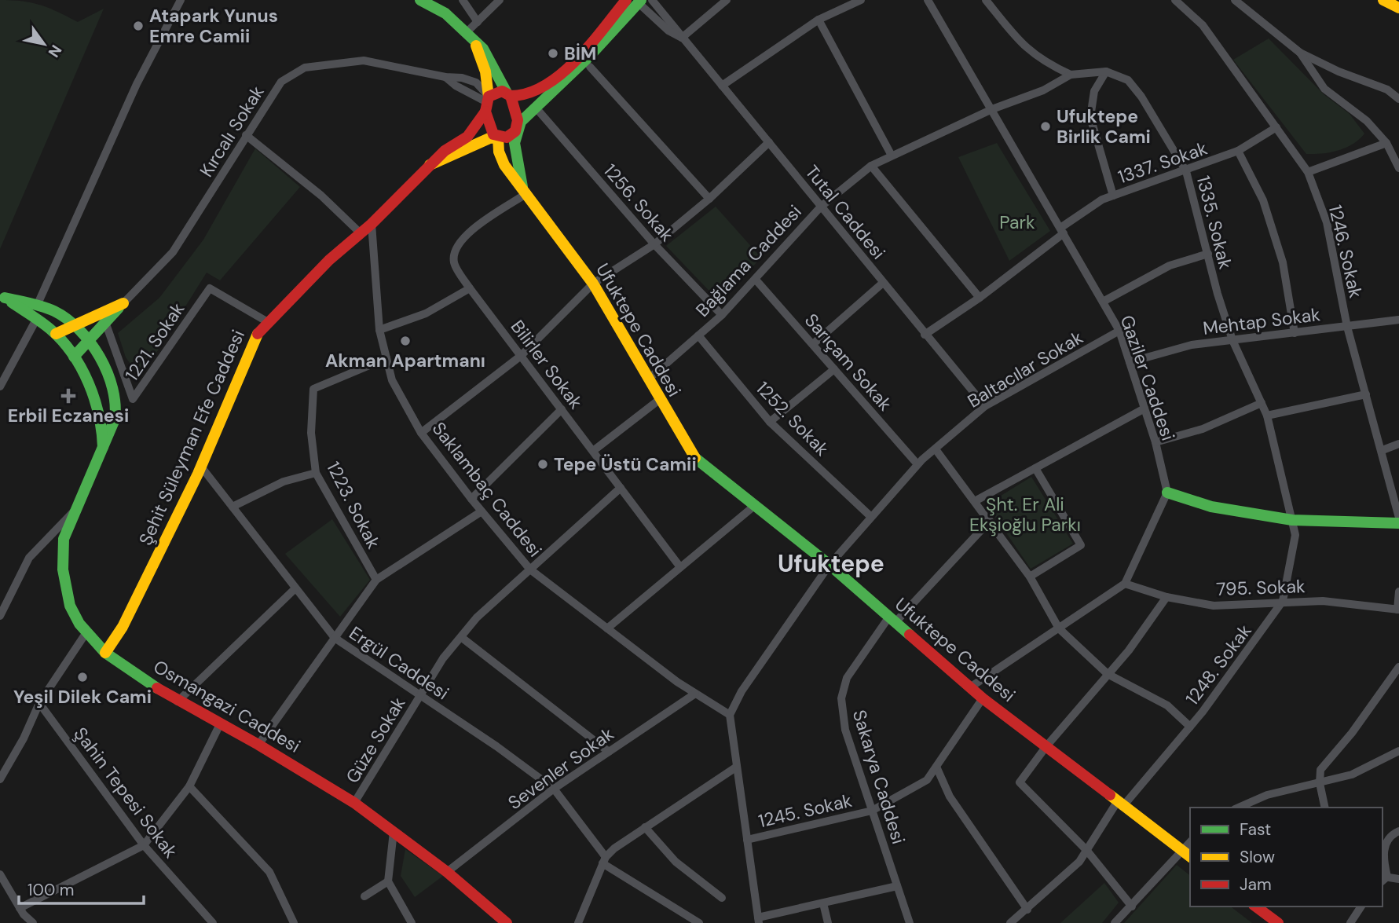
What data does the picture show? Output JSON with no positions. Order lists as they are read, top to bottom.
{
  "streets": {
    "street": [
      "Kırcalı Sokak",
      "1337. Sokak",
      "1256. Sokak",
      "Tutal Caddesi",
      "1335. Sokak",
      "1246. Sokak",
      "Bağlama Caddesi",
      "Mehtap Sokak",
      "Ufuktepe Caddesi",
      "1221. Sokak",
      "Sarıçam Sokak",
      "Bilirler Sokak",
      "Baltacılar Sokak",
      "Gaziler Caddesi",
      "1252. Sokak",
      "Şehit Süleyman Efe Caddesi",
      "Saklambaç Caddesi",
      "1223. Sokak",
      "795. Sokak",
      "Ergül Caddesi",
      "1248. Sokak",
      "Osmangazi Caddesi",
      "Güze Sokak",
      "Sevenler Sokak",
      "Sakarya Caddesi",
      "Şahin Tepesi Sokak",
      "1245. Sokak"
    ]
  },
  "crossings": [
    ["Kırcalı Sokak", "Ufuktepe Caddesi"],
    ["Kırcalı Sokak", "Şehit Süleyman Efe Caddesi"],
    ["1337. Sokak", "Tutal Caddesi"],
    ["1337. Sokak", "1335. Sokak"],
    ["1337. Sokak", "1246. Sokak"],
    ["1337. Sokak", "Gaziler Caddesi"],
    ["1256. Sokak", "Bağlama Caddesi"],
    ["Tutal Caddesi", "Bağlama Caddesi"],
    ["Tutal Caddesi", "Baltacılar Sokak"],
    ["1335. Sokak", "Mehtap Sokak"],
    ["1335. Sokak", "1248. Sokak"],
    ["1246. Sokak", "Mehtap Sokak"],
    ["Bağlama Caddesi", "Ufuktepe Caddesi"],
    ["Bağlama Caddesi", "Sarıçam Sokak"],
    ["Bağlama Caddesi", "Gaziler Caddesi"],
    ["Bağlama Caddesi", "1252. Sokak"],
    ["Mehtap Sokak", "Gaziler Caddesi"],
    ["Ufuktepe Caddesi", "Bilirler Sokak"],
    ["Ufuktepe Caddesi", "Baltacılar Sokak"],
    ["Ufuktepe Caddesi", "Şehit Süleyman Efe Caddesi"],
    ["Ufuktepe Caddesi", "1248. Sokak"],
    ["Ufuktepe Caddesi", "Sakarya Caddesi"],
    ["Ufuktepe Caddesi", "1245. Sokak"],
    ["1221. Sokak", "Şehit Süleyman Efe Caddesi"],
    ["Sarıçam Sokak", "Baltacılar Sokak"],
    ["Bilirler Sokak", "Güze Sokak"],
    ["Baltacılar Sokak", "Gaziler Caddesi"],
    ["Baltacılar Sokak", "1252. Sokak"],
    ["Baltacılar Sokak", "Saklambaç Caddesi"],
    ["Şehit Süleyman Efe Caddesi", "Saklambaç Caddesi"],
    ["Şehit Süleyman Efe Caddesi", "Ergül Caddesi"],
    ["Şehit Süleyman Efe Caddesi", "Osmangazi Caddesi"],
    ["Saklambaç Caddesi", "1223. Sokak"],
    ["Saklambaç Caddesi", "Güze Sokak"],
    ["Saklambaç Caddesi", "Sevenler Sokak"],
    ["795. Sokak", "1248. Sokak"],
    ["Ergül Caddesi", "Güze Sokak"],
    ["Ergül Caddesi", "Sevenler Sokak"],
    ["Osmangazi Caddesi", "Güze Sokak"],
    ["Osmangazi Caddesi", "Sevenler Sokak"],
    ["Sakarya Caddesi", "1245. Sokak"]
  ],
  "districts": ["Ufuktepe"],
  "parks": ["Park", "Şht. Er Ali Ekşioğlu Parkı"],
  "places": {
    "other": [
      "Atapark Yunus Emre Camii",
      "BİM",
      "Ufuktepe Birlik Cami",
      "Akman Apartmanı",
      "Tepe Üstü Camii",
      "Yeşil Dilek Cami"
    ],
    "health": ["Erbil Eczanesi"]
  },
  "legend": ["Fast", "Slow", "Jam"],
  "scale_bar": "100 m",
  "north": "bottom right"
}
